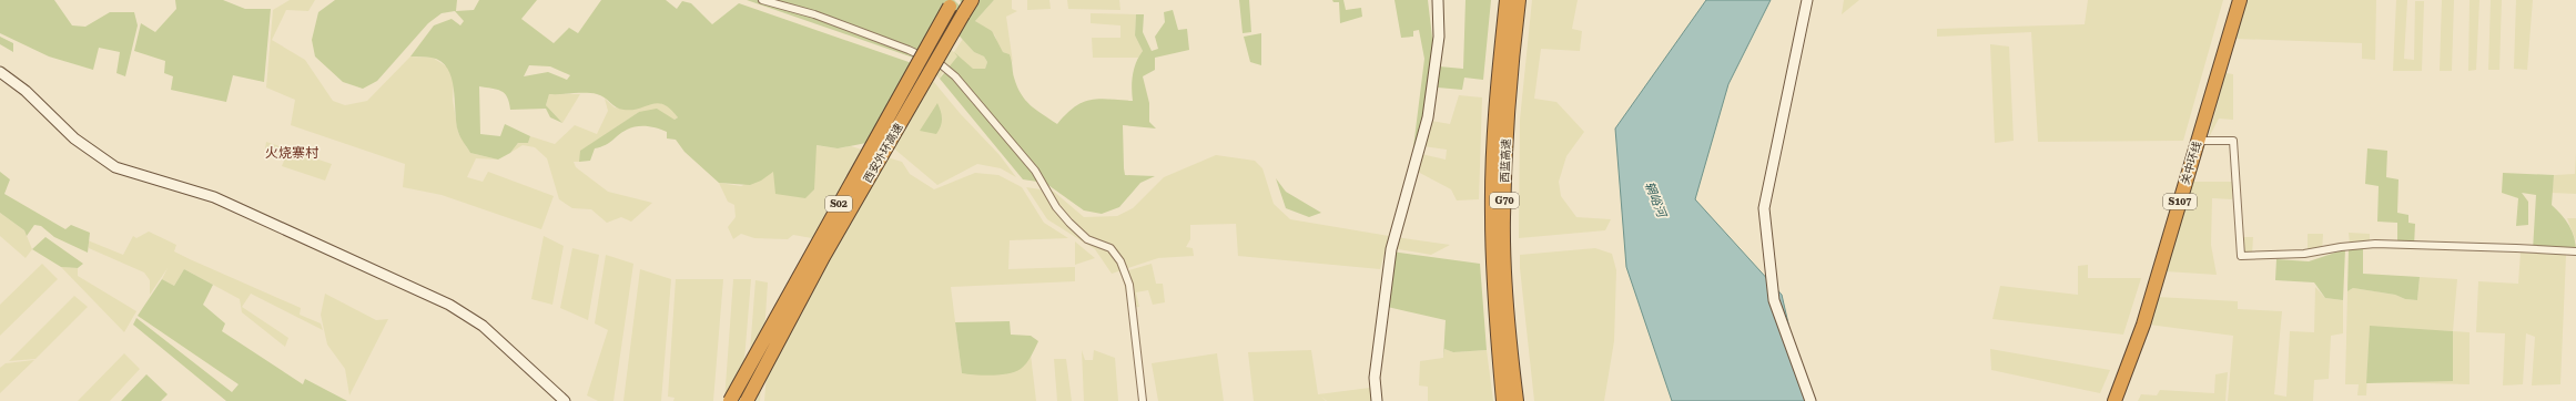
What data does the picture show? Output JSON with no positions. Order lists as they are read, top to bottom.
{
  "streets": {
    "highway": [
      "西安外环高速",
      "西蓝高速",
      "关中环线",
      "G70",
      "S107",
      "S02"
    ]
  },
  "districts": ["火烧寨村"],
  "water": ["辋峪河"]
}
